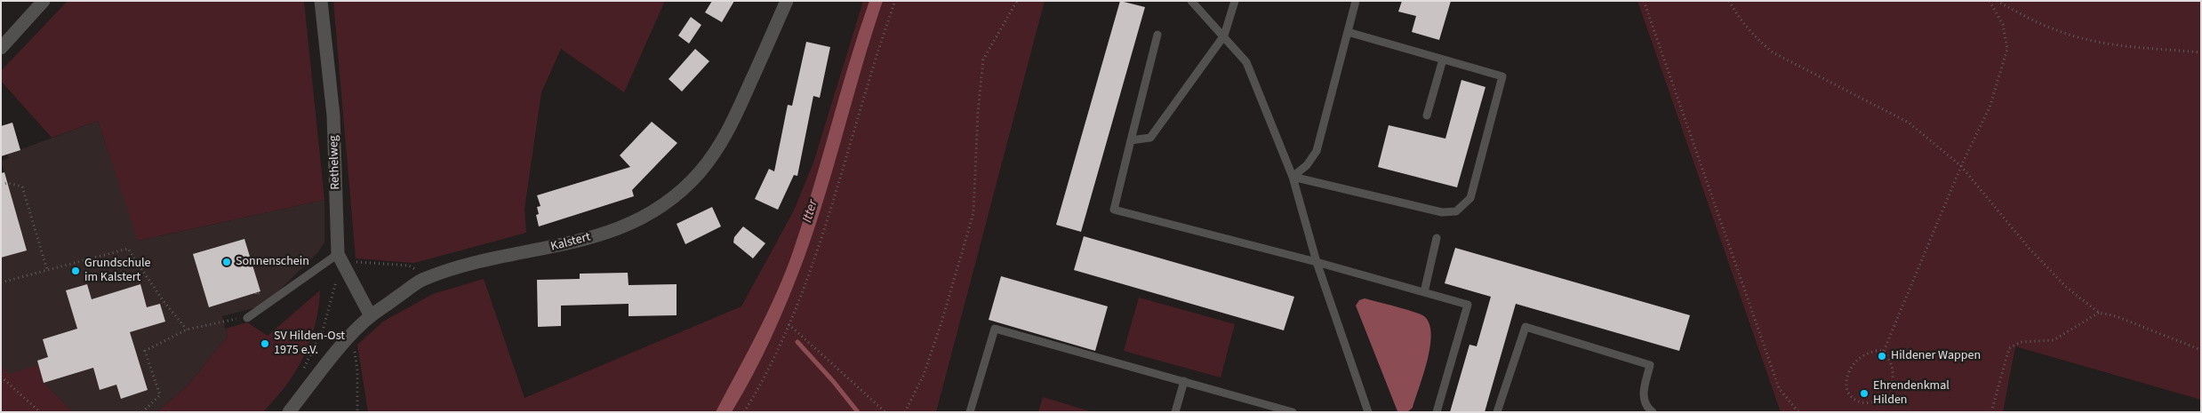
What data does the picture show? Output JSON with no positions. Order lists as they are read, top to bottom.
{
  "streets": {
    "street": ["Rethelweg", "Kalstert"]
  },
  "crossings": [
    ["Rethelweg", "Kalstert"]
  ],
  "water": ["Itter"],
  "places": [
    "Sonnenschein",
    "Grundschule im Kalstert",
    "SV Hilden-Ost 1975 e.V.",
    "Hildener Wappen",
    "Ehrendenkmal Hilden"
  ]
}
